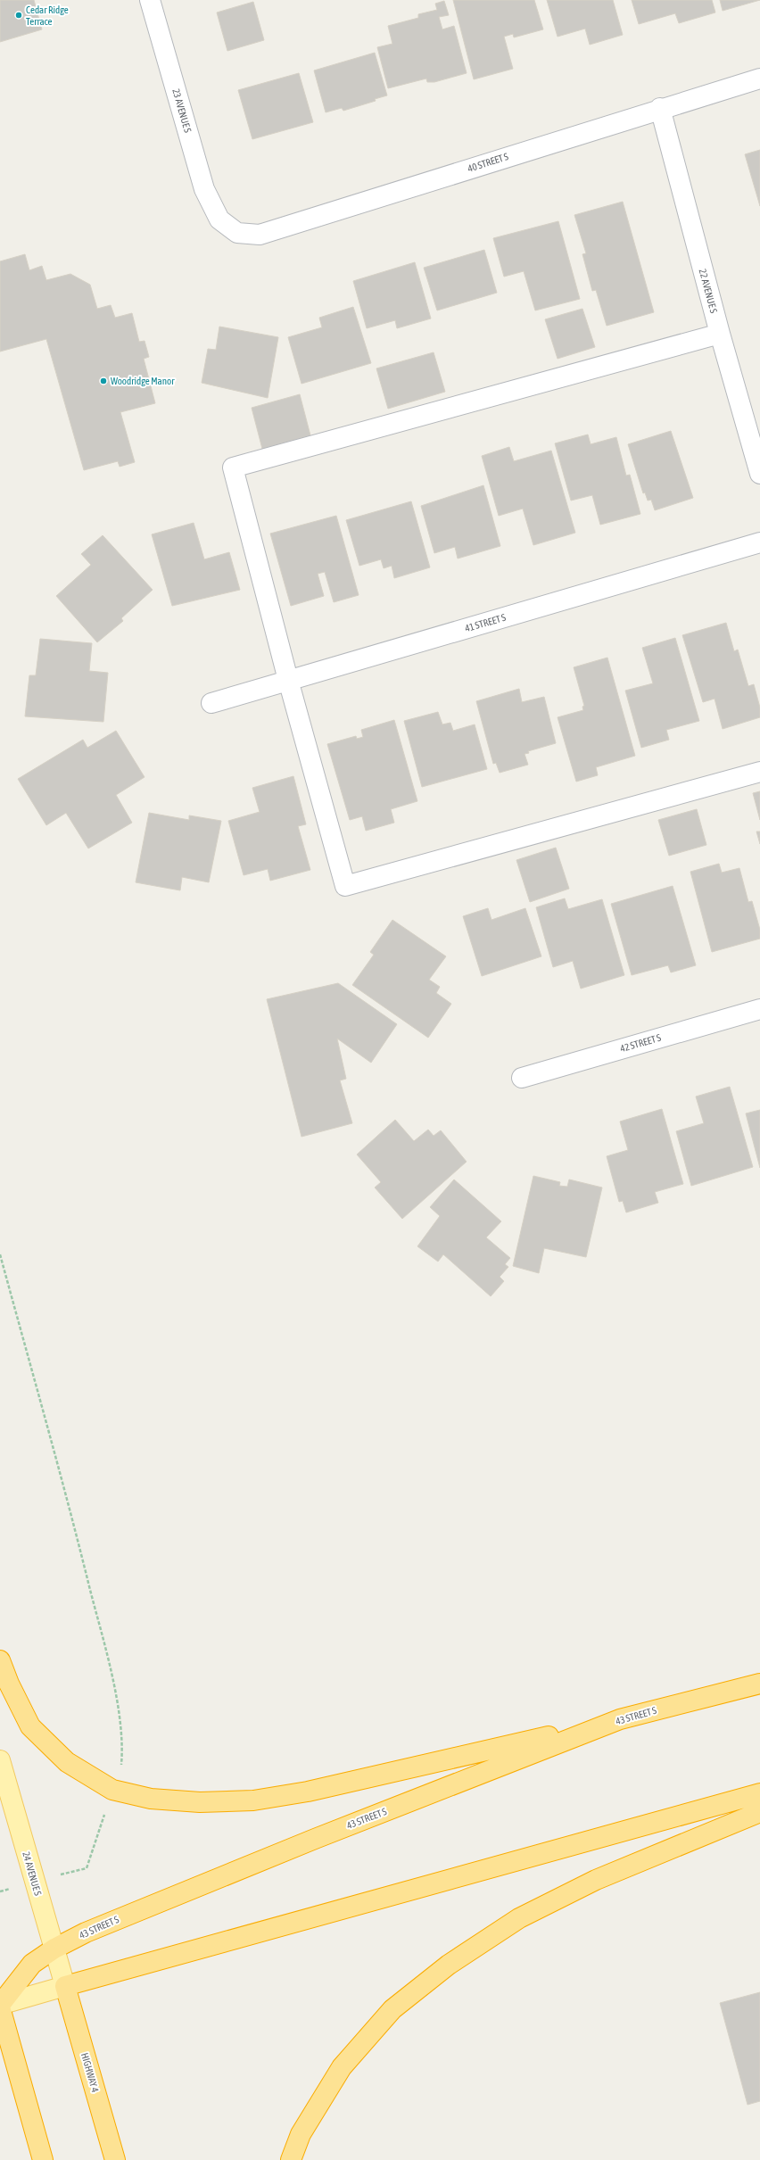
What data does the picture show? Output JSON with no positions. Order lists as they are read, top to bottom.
{
  "streets": {
    "highway": ["43 STREET S", "HIGHWAY 4"],
    "main road": ["24 AVENUE S"],
    "street": [
      "23 AVENUE S",
      "40 STREET S",
      "22 AVENUE S",
      "41 STREET S",
      "42 STREET S"
    ]
  },
  "crossings": [
    ["23 AVENUE S", "40 STREET S"],
    ["40 STREET S", "22 AVENUE S"],
    ["43 STREET S", "24 AVENUE S"],
    ["24 AVENUE S", "HIGHWAY 4"]
  ],
  "places": ["Cedar Ridge Terrace", "Woodridge Manor"]
}
